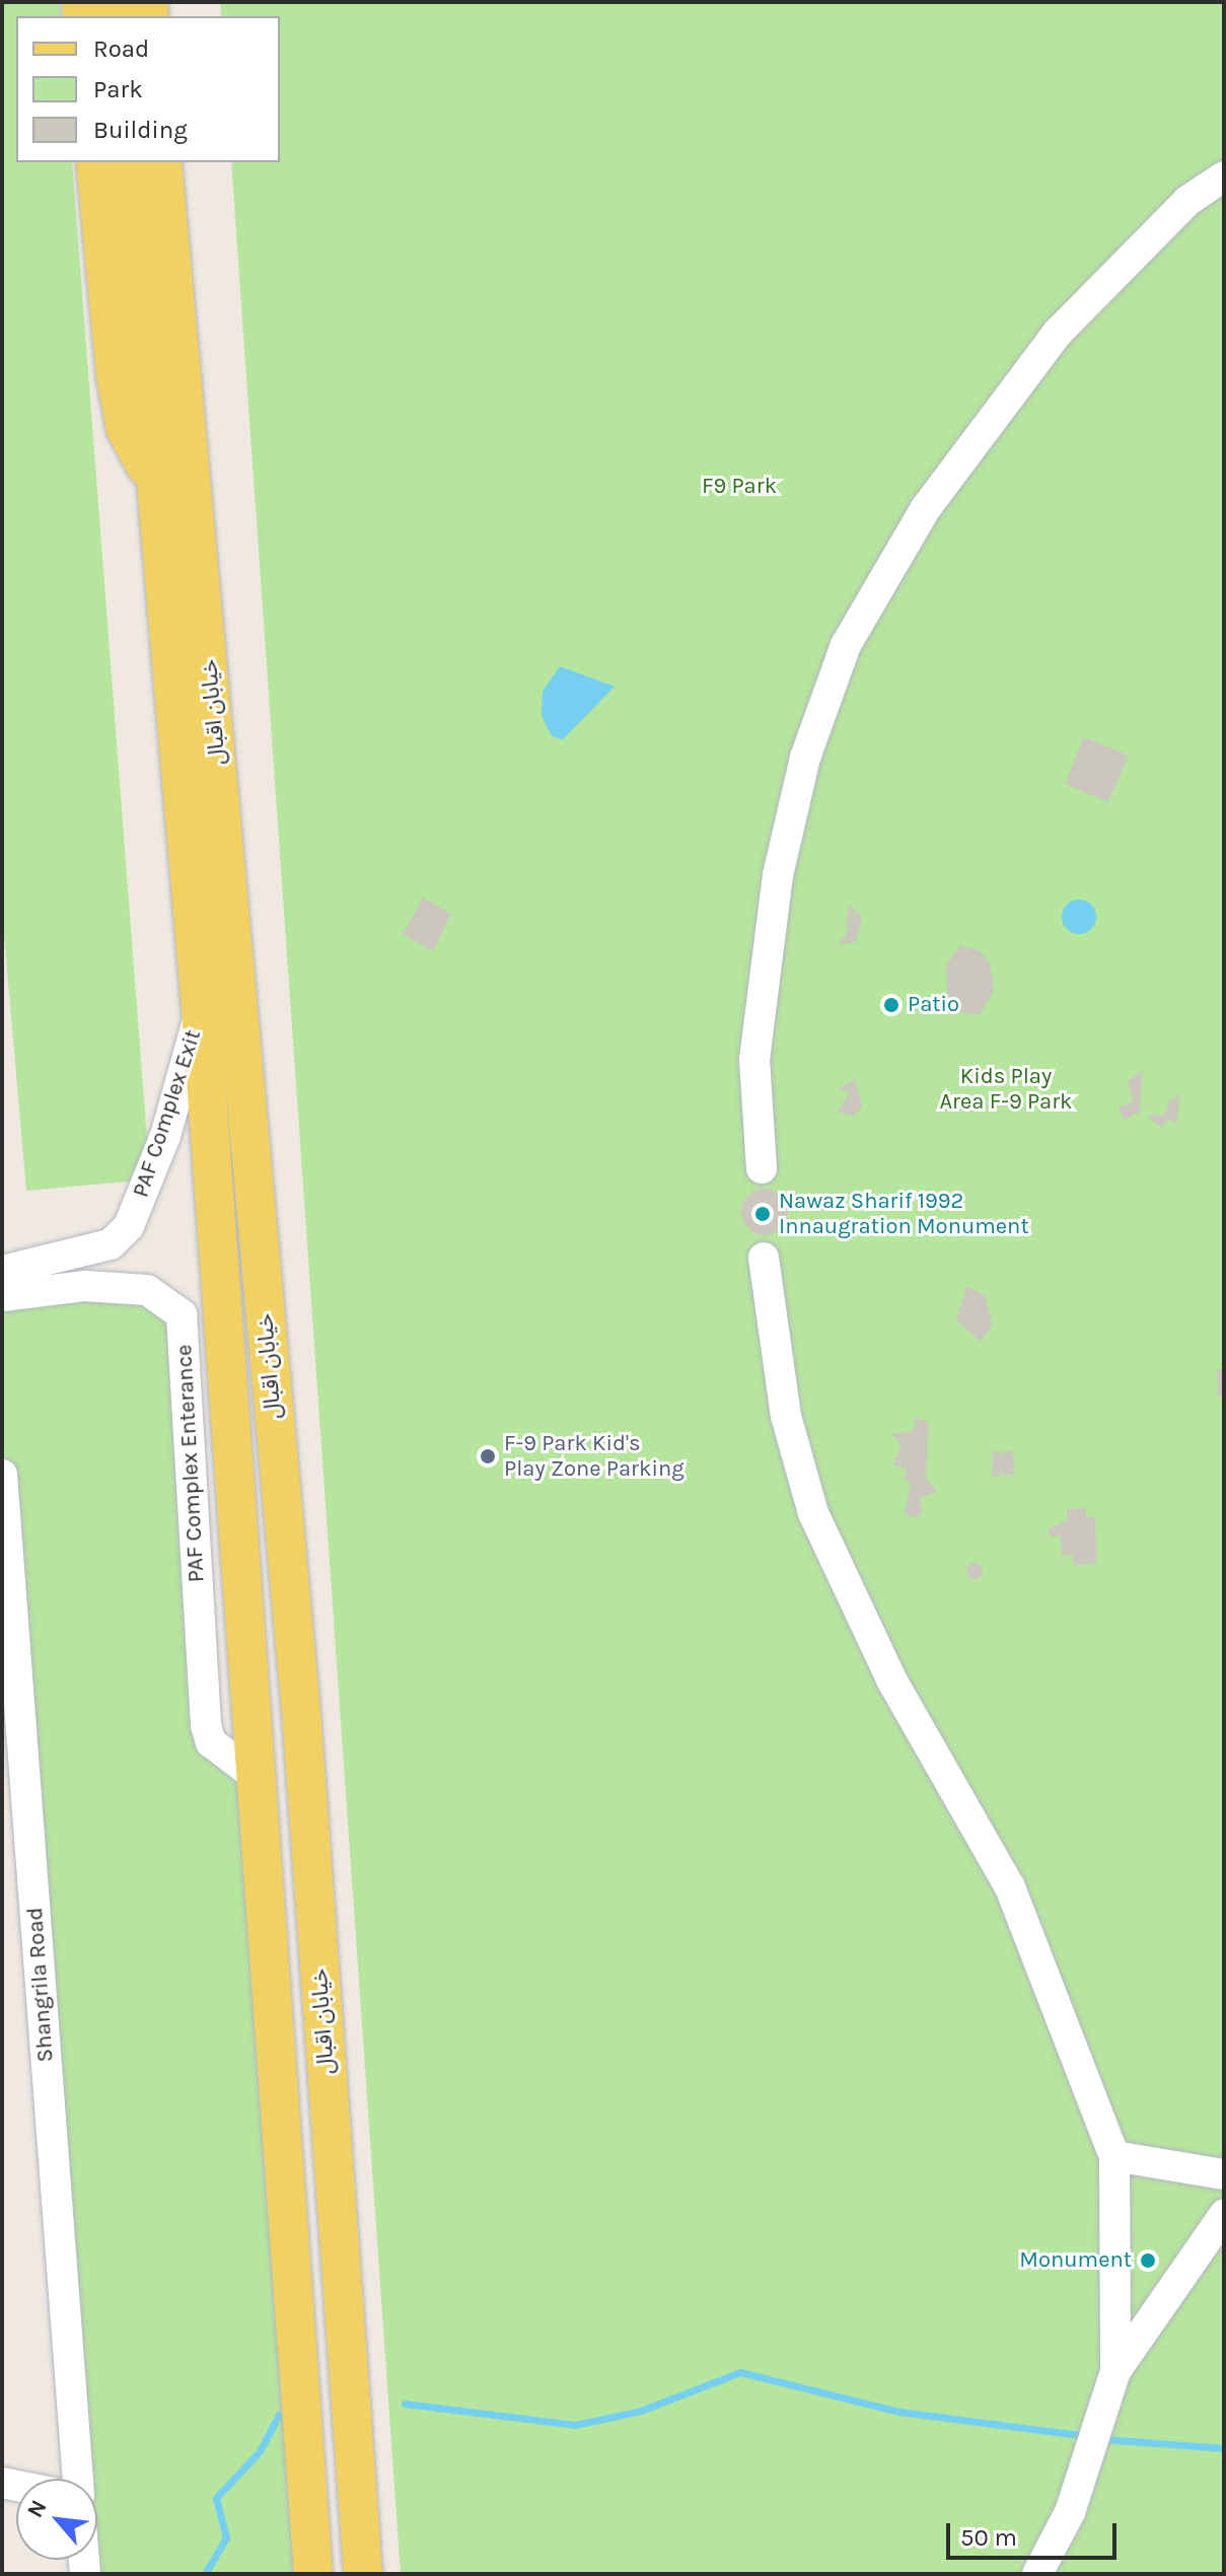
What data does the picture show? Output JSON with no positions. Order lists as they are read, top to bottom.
{
  "streets": {
    "main road": ["خیابان اقبال"],
    "street": ["PAF Complex Exit", "PAF Complex Enterance", "Shangrila Road"]
  },
  "crossings": [
    ["خیابان اقبال", "PAF Complex Exit"],
    ["خیابان اقبال", "PAF Complex Enterance"]
  ],
  "parks": ["F9 Park", "Kids Play Area F-9 Park"],
  "places": [
    "Patio",
    "Nawaz Sharif 1992 Innaugration Monument",
    "F-9 Park Kid's Play Zone Parking",
    "Monument"
  ],
  "legend": ["Road", "Park", "Building"],
  "scale_bar": "50 m",
  "north": "top left"
}
